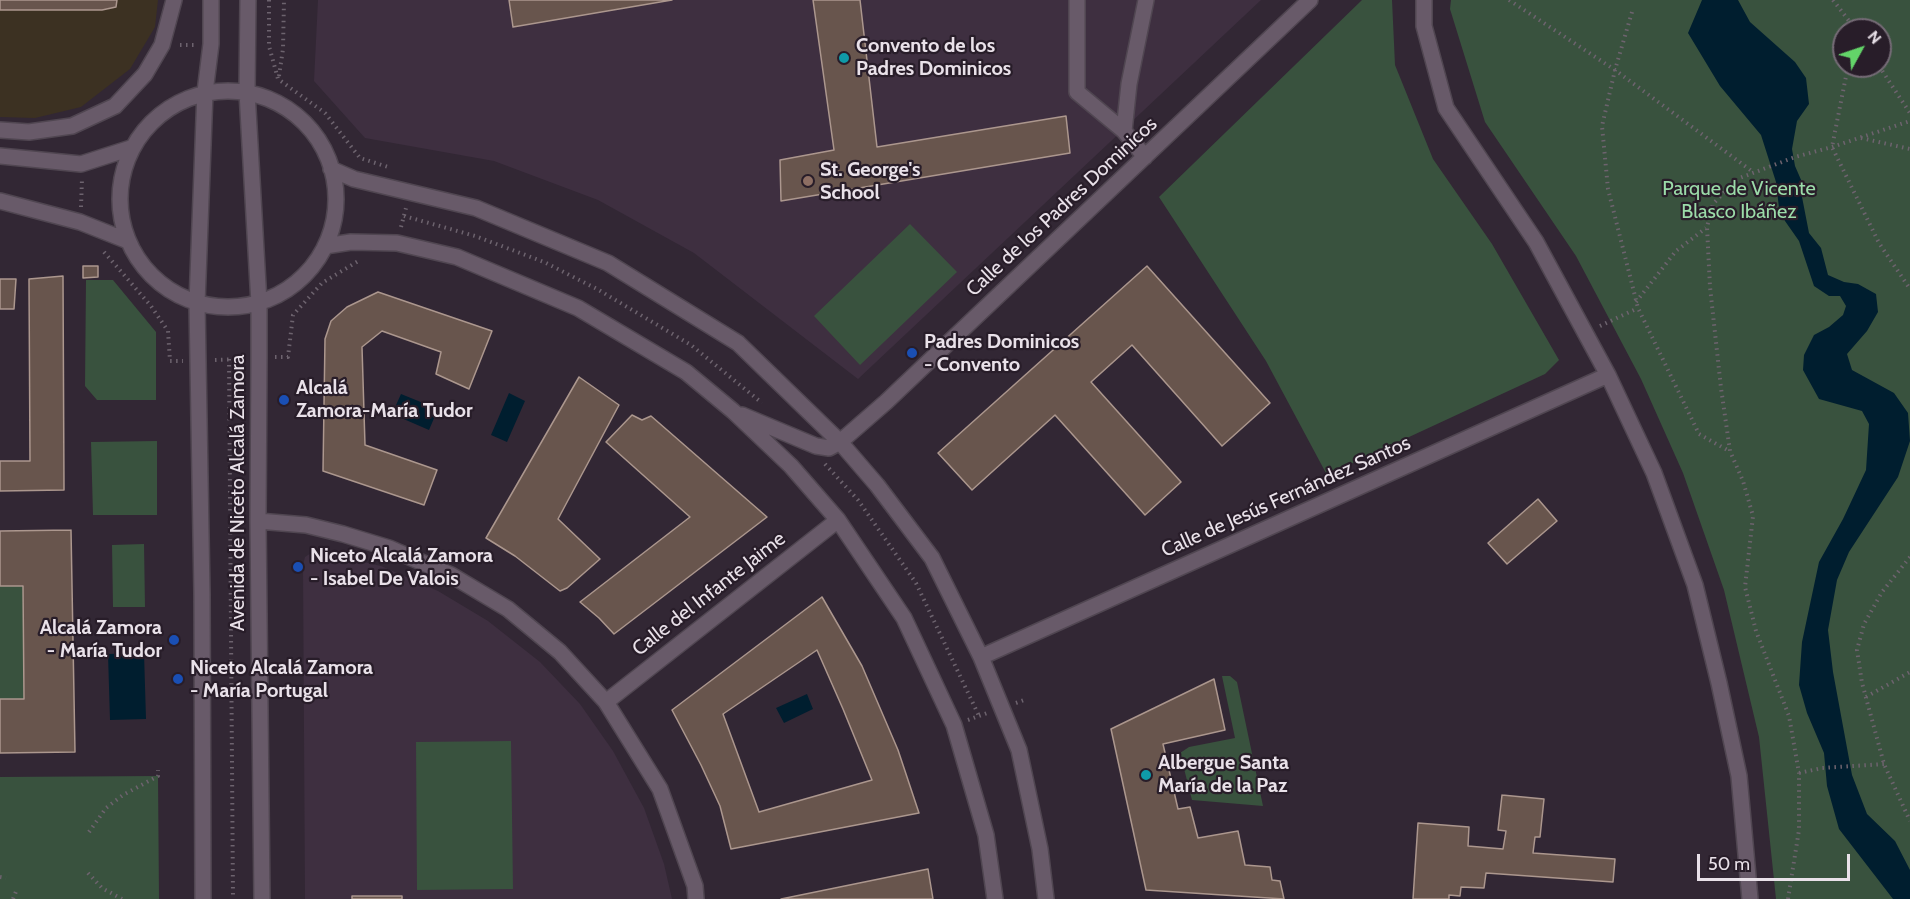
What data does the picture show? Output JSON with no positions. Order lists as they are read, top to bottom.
{
  "streets": {
    "street": [
      "Calle de los Padres Dominicos",
      "Avenida de Niceto Alcalá Zamora",
      "Calle de Jesús Fernández Santos",
      "Calle del Infante Jaime"
    ]
  },
  "parks": ["Parque de Vicente Blasco Ibáñez"],
  "places": [
    "Convento de los Padres Dominicos",
    "St. George's School",
    "Padres Dominicos - Convento",
    "Alcalá Zamora-María Tudor",
    "Niceto Alcalá Zamora - Isabel De Valois",
    "Alcalá Zamora - María Tudor",
    "Niceto Alcalá Zamora - María Portugal",
    "Albergue Santa María de la Paz"
  ],
  "scale_bar": "50 m",
  "north": "top right"
}
